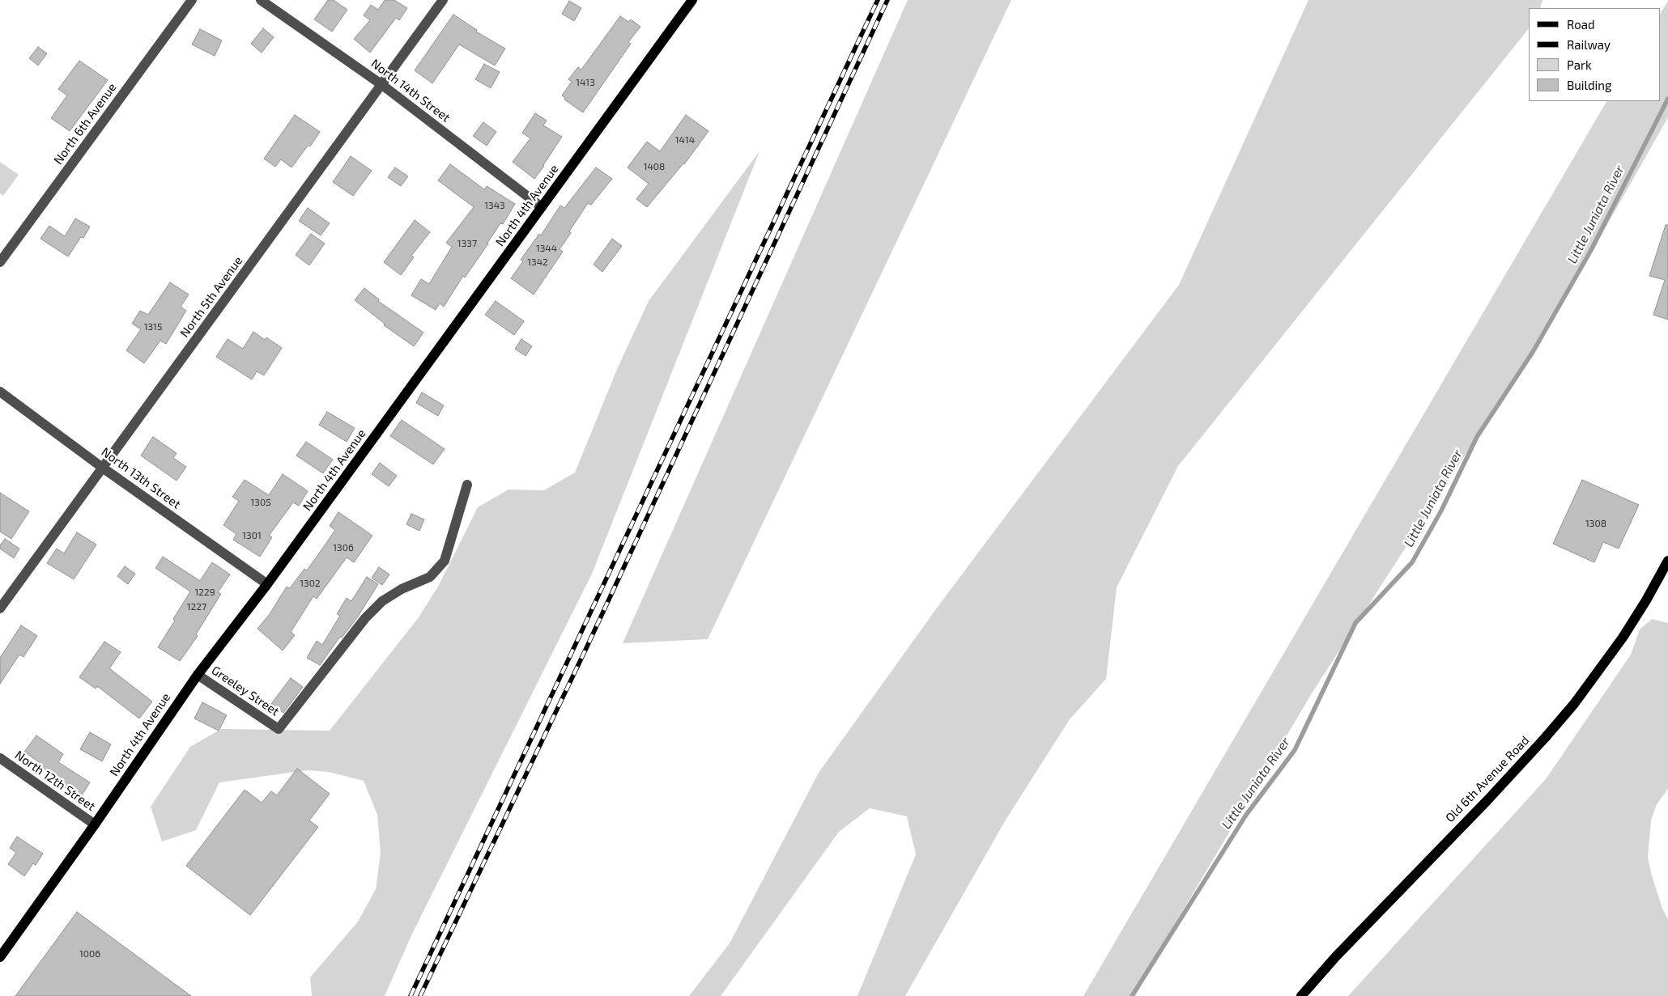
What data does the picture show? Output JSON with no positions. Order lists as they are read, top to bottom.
{
  "streets": {
    "main road": ["North 4th Avenue", "Old 6th Avenue Road"],
    "street": [
      "North 14th Street",
      "North 6th Avenue",
      "North 5th Avenue",
      "North 13th Street",
      "Greeley Street",
      "North 12th Street"
    ]
  },
  "crossings": [
    ["North 14th Street", "North 4th Avenue"],
    ["North 14th Street", "North 5th Avenue"],
    ["North 4th Avenue", "North 13th Street"],
    ["North 4th Avenue", "Greeley Street"],
    ["North 4th Avenue", "North 12th Street"],
    ["North 5th Avenue", "North 13th Street"]
  ],
  "water": ["Little Juniata River"],
  "house_numbers": [
    "1413",
    "1414",
    "1408",
    "1343",
    "1337",
    "1344",
    "1342",
    "1315",
    "1305",
    "1308",
    "1301",
    "1306",
    "1302",
    "1229",
    "1227",
    "1006"
  ],
  "legend": [
    "Road",
    "Railway",
    "Park",
    "Building"
  ]
}
